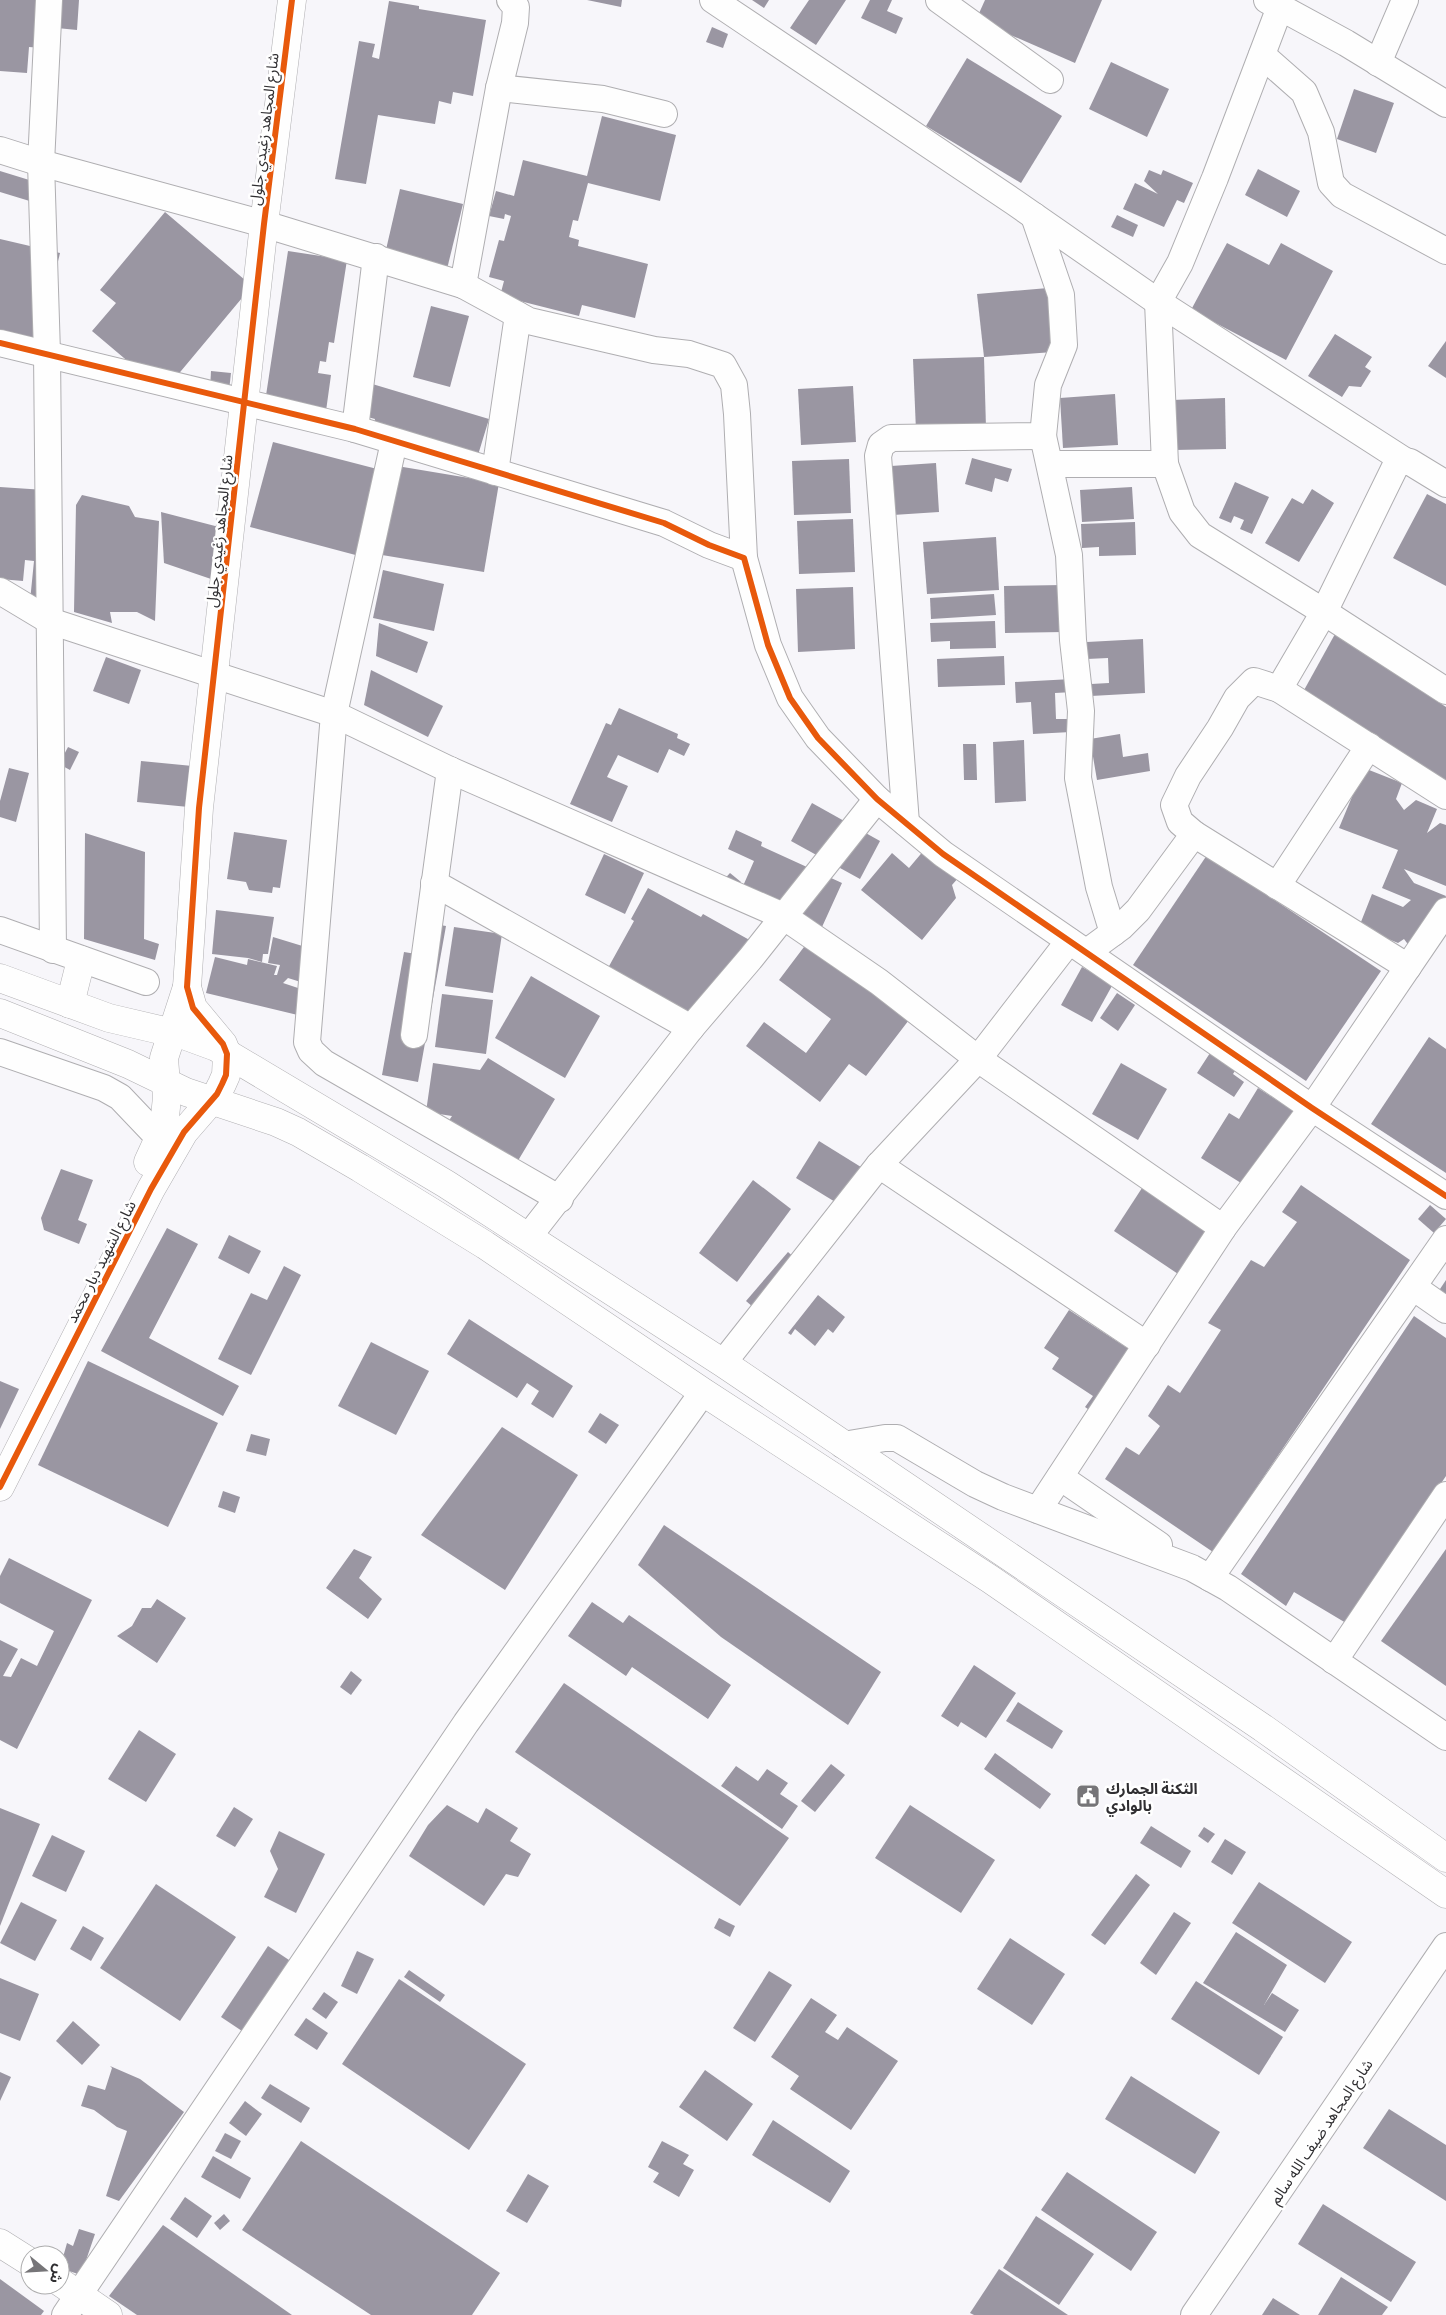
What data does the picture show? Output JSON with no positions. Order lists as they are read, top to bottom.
{
  "streets": {
    "main road": ["شارع المجاهد زغيدي جلول", "شارع الشهيد دبار محمد"],
    "street": ["شارع المجاهد ضيف الله سالم"]
  },
  "crossings": [
    ["شارع المجاهد زغيدي جلول", "شارع الشهيد دبار محمد"]
  ],
  "places": {
    "public building": ["الثكنة الجمارك بالوادي"]
  },
  "north": "right"
}
